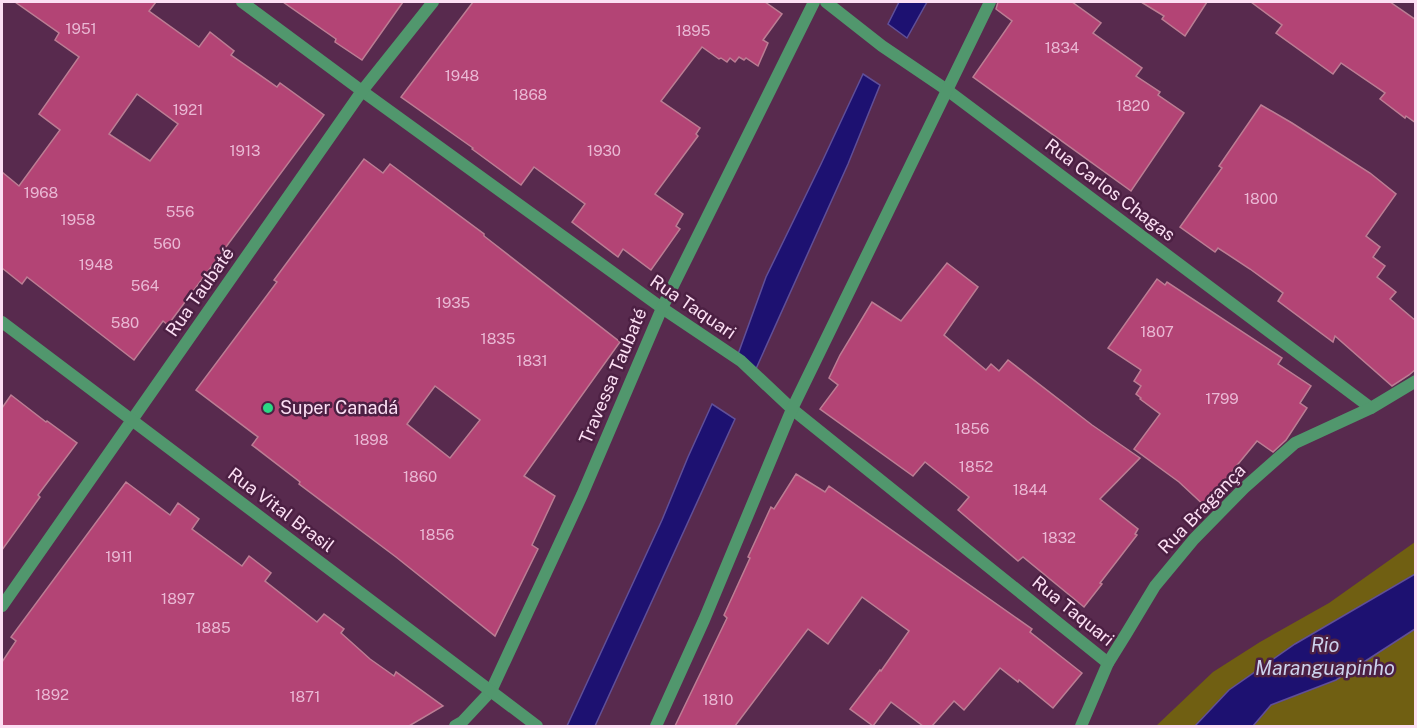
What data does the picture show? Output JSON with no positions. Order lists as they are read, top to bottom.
{
  "streets": {
    "street": [
      "Rua Carlos Chagas",
      "Rua Taubaté",
      "Rua Taquari",
      "Travessa Taubaté",
      "Rua Bragança",
      "Rua Vital Brasil"
    ]
  },
  "crossings": [
    ["Rua Carlos Chagas", "Rua Bragança"],
    ["Rua Taubaté", "Rua Taquari"],
    ["Rua Taubaté", "Rua Vital Brasil"],
    ["Rua Taquari", "Travessa Taubaté"],
    ["Rua Taquari", "Rua Bragança"],
    ["Travessa Taubaté", "Rua Vital Brasil"]
  ],
  "water": ["Rio Maranguapinho"],
  "places": ["Super Canadá"],
  "house_numbers": [
    "1951",
    "1895",
    "1834",
    "1948",
    "1868",
    "1820",
    "1921",
    "1913",
    "1930",
    "1968",
    "1800",
    "556",
    "1958",
    "560",
    "1948",
    "564",
    "1935",
    "580",
    "1807",
    "1835",
    "1831",
    "1799",
    "1856",
    "1898",
    "1852",
    "1860",
    "1844",
    "1856",
    "1832",
    "1911",
    "1897",
    "1885",
    "1892",
    "1871",
    "1810"
  ]
}
